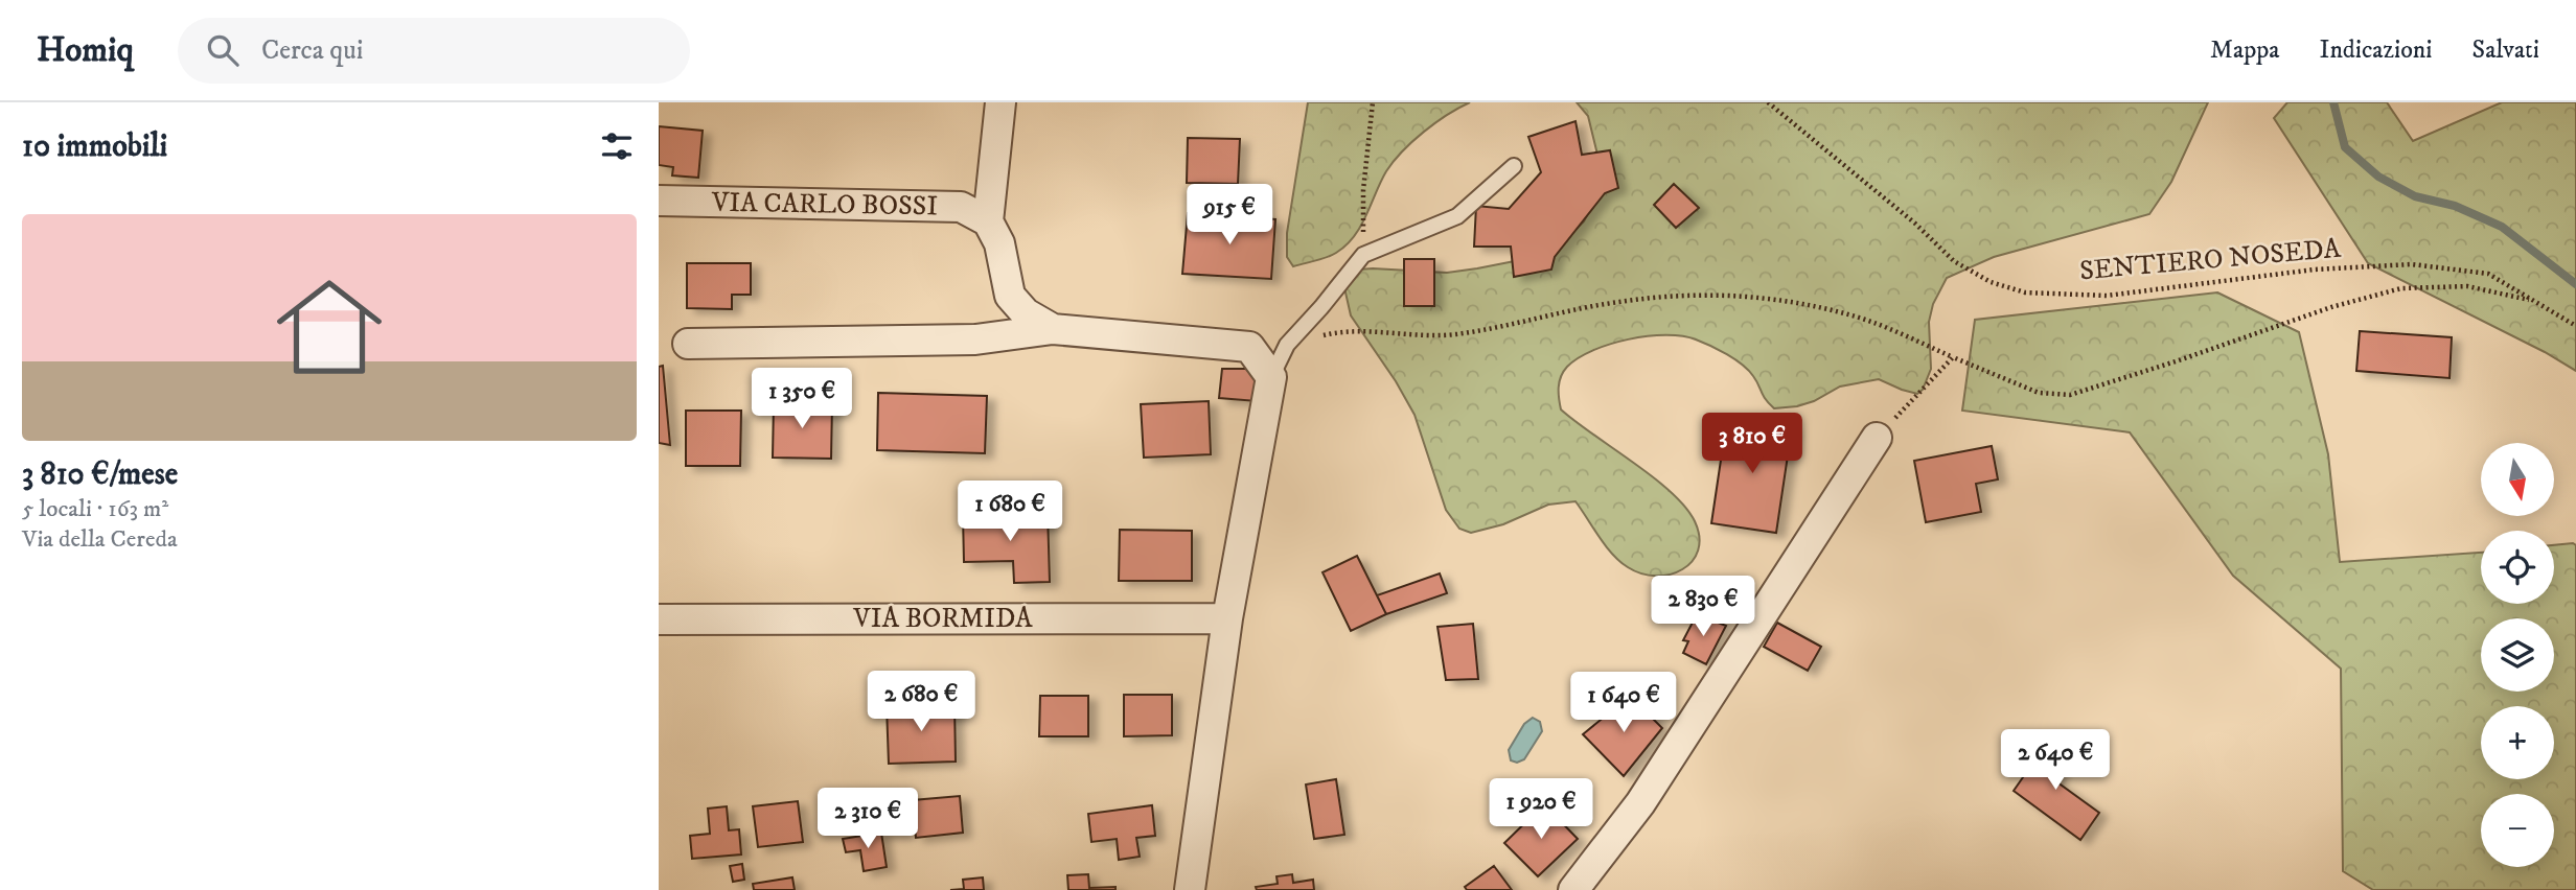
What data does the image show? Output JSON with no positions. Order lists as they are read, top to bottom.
{
  "streets": {
    "street": ["VIA CARLO BOSSI", "VIA BORMIDA"],
    "path": ["SENTIERO NOSEDA"]
  },
  "north": "bottom",
  "page": {
    "header": "Homiq",
    "search": "Cerca qui",
    "nav": ["Mappa", "Indicazioni", "Salvati"],
    "heading": "10 immobili",
    "price": [
      "915 €",
      "1 350 €",
      "3 810 €",
      "1 680 €",
      "2 830 €",
      "2 680 €",
      "1 640 €",
      "2 640 €",
      "1 920 €",
      "2 310 €"
    ],
    "list": [
      {
        "name": "3 810 €/mese",
        "note": "5 locali · 163 m² · Via della Cereda"
      }
    ],
    "map_buttons": ["+", "−"]
  }
}
